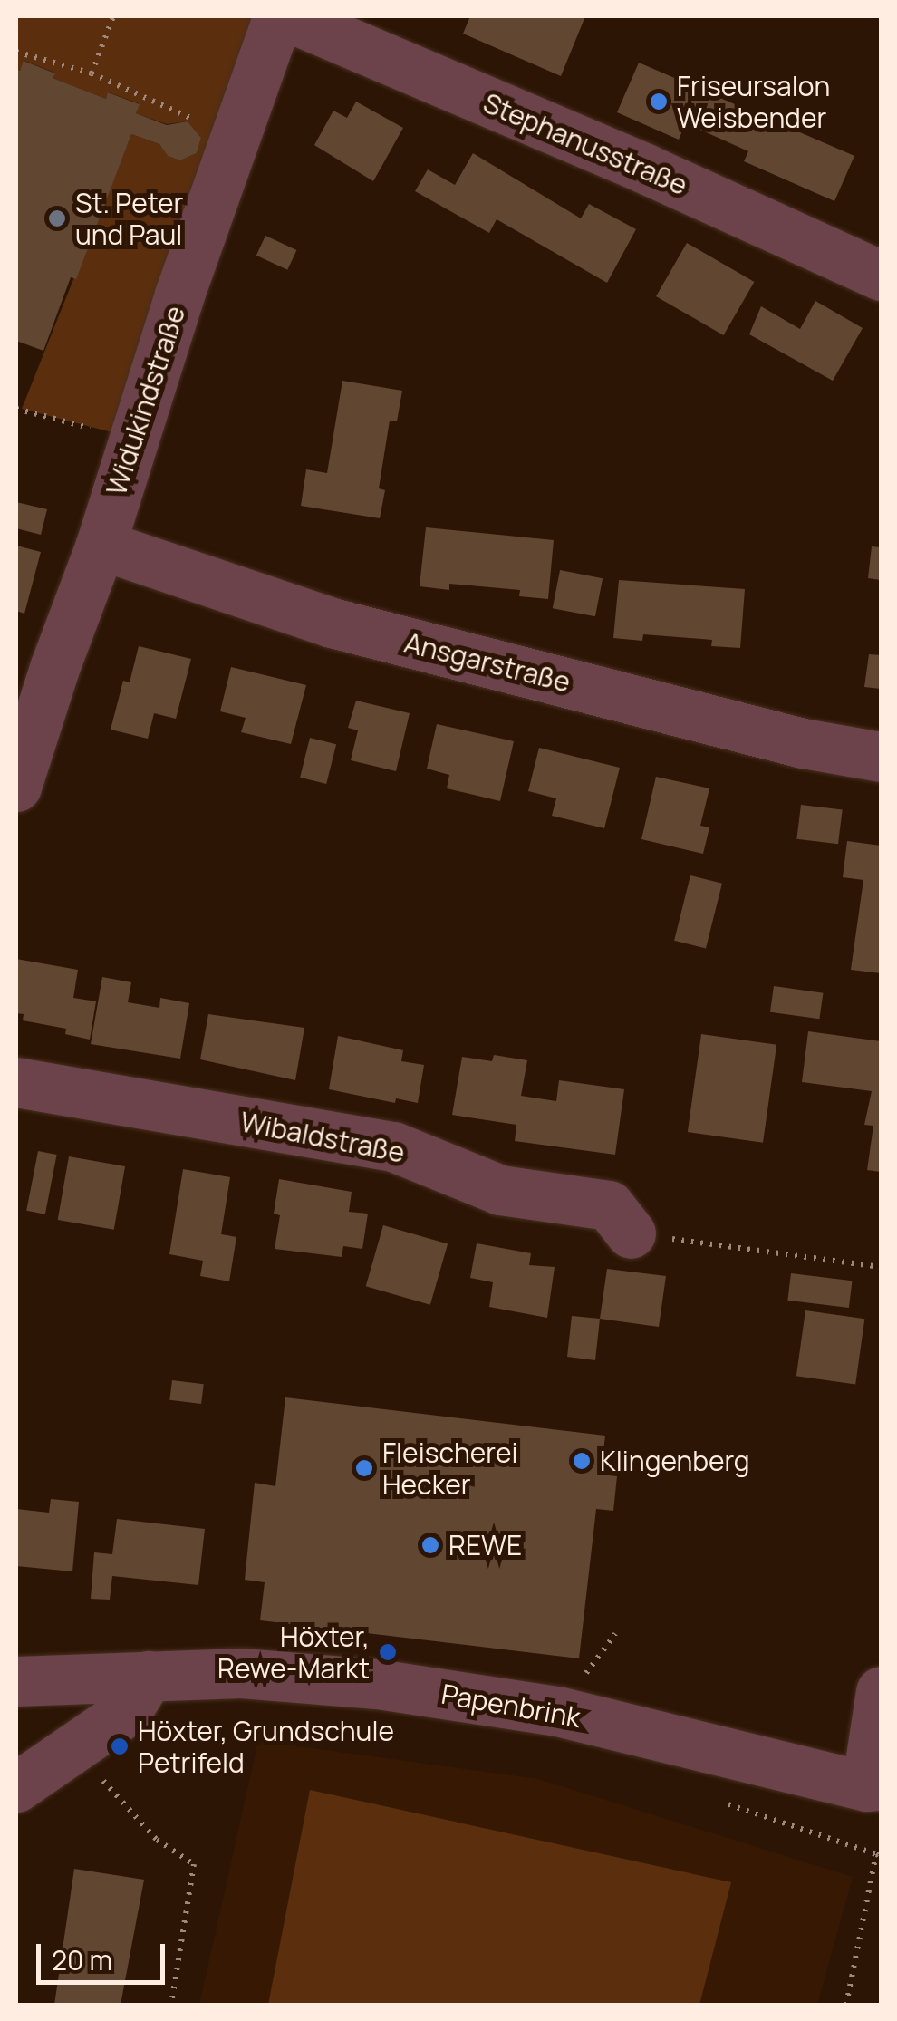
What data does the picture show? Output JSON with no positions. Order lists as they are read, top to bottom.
{
  "streets": {
    "street": [
      "Stephanusstraße",
      "Widukindstraße",
      "Ansgarstraße",
      "Wibaldstraße",
      "Papenbrink"
    ]
  },
  "crossings": [
    ["Widukindstraße", "Ansgarstraße"]
  ],
  "places": [
    "Friseursalon Weisbender",
    "St. Peter und Paul",
    "Klingenberg",
    "Fleischerei Hecker",
    "REWE",
    "Höxter, Rewe-Markt",
    "Höxter, Grundschule Petrifeld"
  ],
  "scale_bar": "20 m"
}
